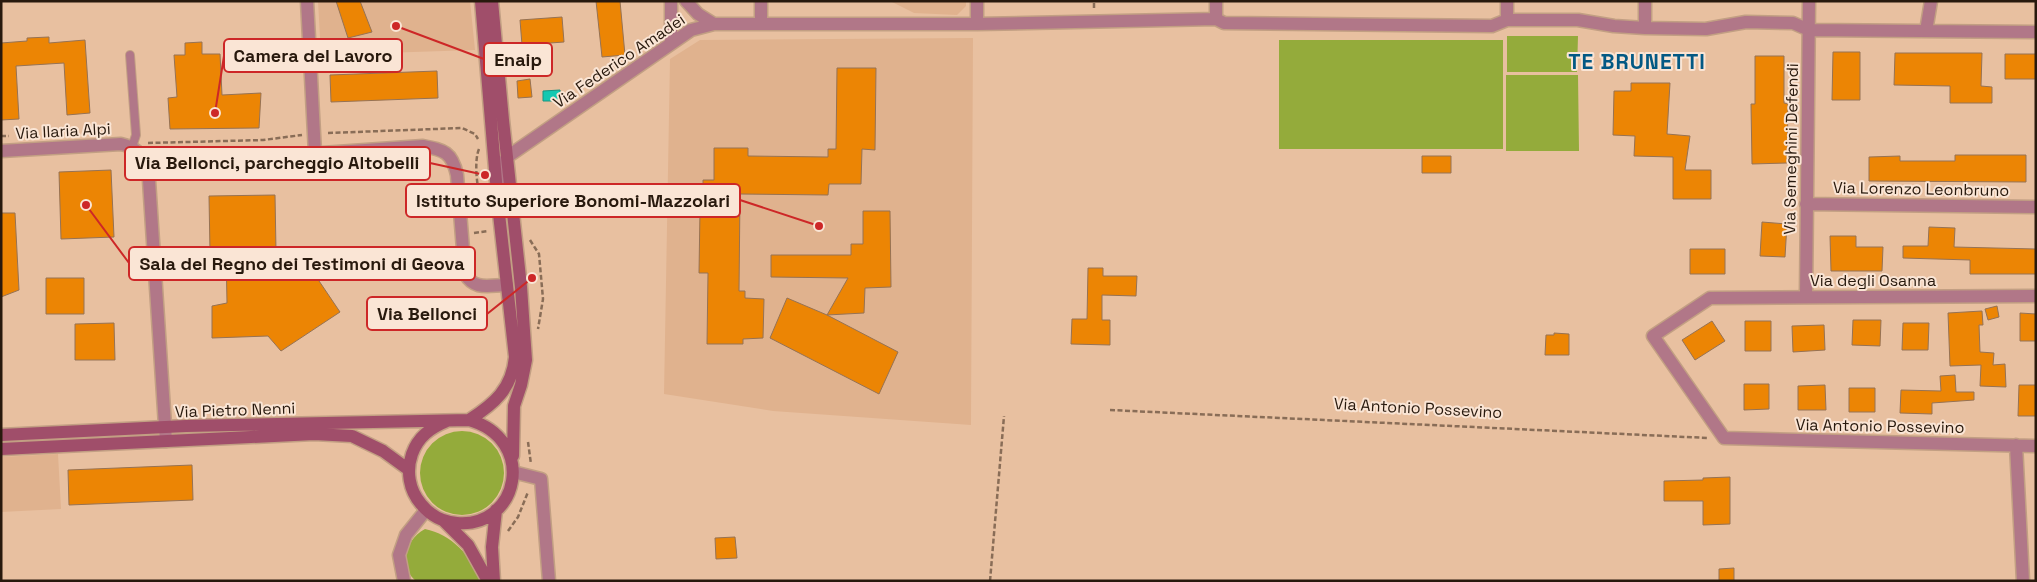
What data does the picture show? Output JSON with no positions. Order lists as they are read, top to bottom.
{
  "streets": {
    "street": [
      "Via Federico Amadei",
      "Via Ilaria Alpi",
      "Via Semeghini Defendi",
      "Via Lorenzo Leonbruno",
      "Via degli Osanna",
      "Via Antonio Possevino",
      "Via Pietro Nenni"
    ]
  },
  "crossings": [
    ["Via Federico Amadei", "Via Semeghini Defendi"],
    ["Via Semeghini Defendi", "Via Lorenzo Leonbruno"],
    ["Via Semeghini Defendi", "Via degli Osanna"],
    ["Via degli Osanna", "Via Antonio Possevino"]
  ],
  "districts": ["TE BRUNETTI"],
  "places": [
    "Enaip",
    "Camera del Lavoro",
    "Via Bellonci, parcheggio Altobelli",
    "Sala del Regno dei Testimoni di Geova",
    "Istituto Superiore Bonomi-Mazzolari",
    "Via Bellonci"
  ]
}
